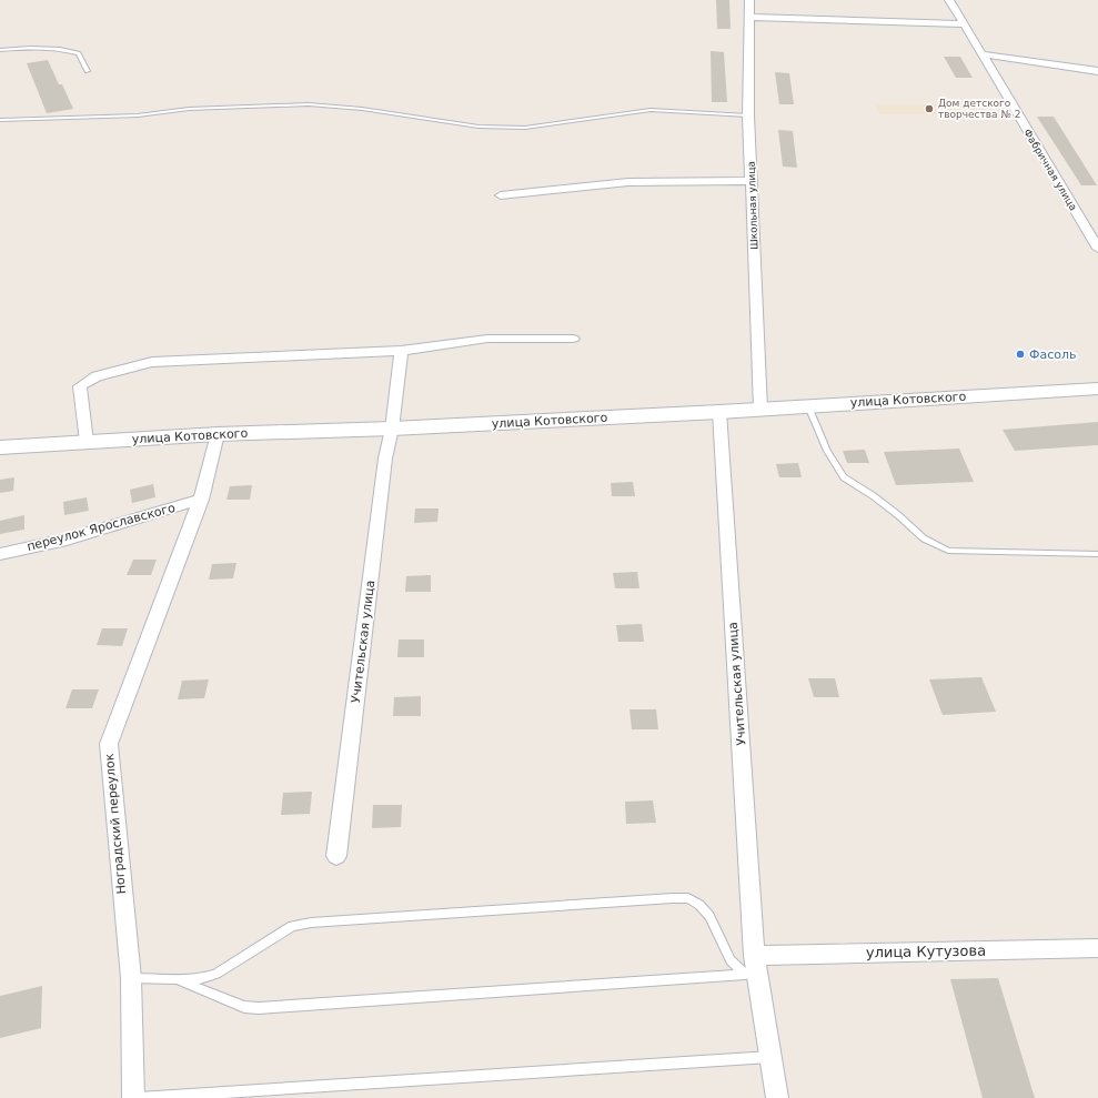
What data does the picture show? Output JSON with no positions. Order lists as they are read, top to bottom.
{
  "streets": {
    "main road": ["улица Котовского"],
    "street": [
      "Фабричная улица",
      "Школьная улица",
      "переулок Ярославского",
      "Учительская улица",
      "Ноградский переулок",
      "улица Кутузова"
    ]
  },
  "crossings": [
    ["Школьная улица", "улица Котовского"],
    ["улица Котовского", "Учительская улица"],
    ["улица Котовского", "Ноградский переулок"],
    ["переулок Ярославского", "Ноградский переулок"],
    ["Учительская улица", "улица Кутузова"]
  ],
  "places": ["Дом детского творчества № 2", "Фасоль"]
}
